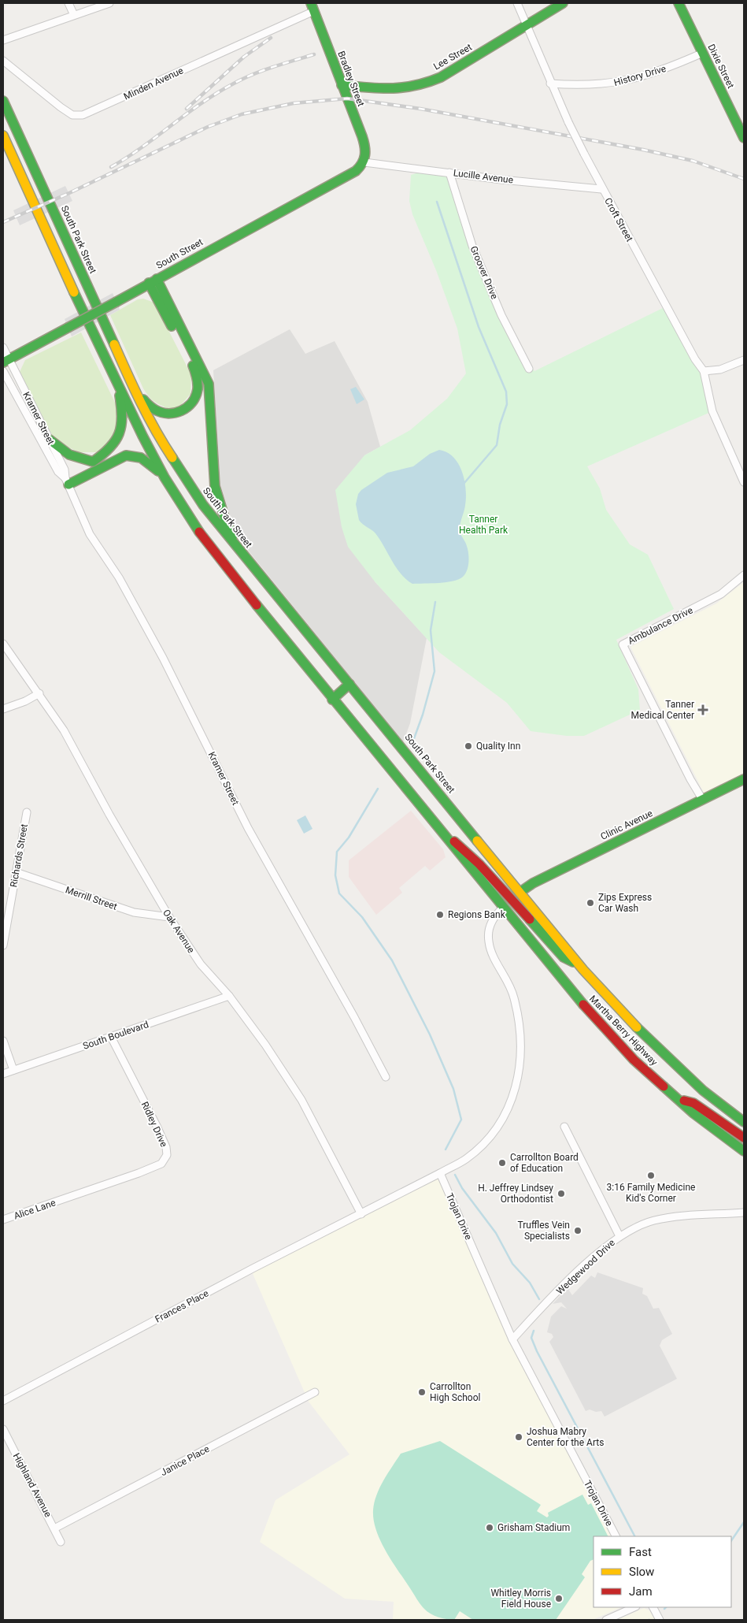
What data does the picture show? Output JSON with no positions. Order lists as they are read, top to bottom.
{
  "streets": {
    "main road": [
      "Lee Street",
      "Dixie Street",
      "Bradley Street",
      "South Park Street",
      "South Street",
      "Clinic Avenue",
      "Martha Berry Highway"
    ],
    "street": [
      "History Drive",
      "Minden Avenue",
      "Lucille Avenue",
      "Croft Street",
      "Groover Drive",
      "Kramer Street",
      "Ambulance Drive",
      "Richards Street",
      "Merrill Street",
      "Oak Avenue",
      "South Boulevard",
      "Ridley Drive",
      "Alice Lane",
      "Trojan Drive",
      "Wedgewood Drive",
      "Frances Place",
      "Janice Place",
      "Highland Avenue"
    ]
  },
  "crossings": [
    ["Lee Street", "Bradley Street"],
    ["Lee Street", "Croft Street"],
    ["Dixie Street", "History Drive"],
    ["History Drive", "Croft Street"],
    ["Bradley Street", "Minden Avenue"],
    ["Bradley Street", "Lucille Avenue"],
    ["Bradley Street", "South Street"],
    ["Lucille Avenue", "Croft Street"],
    ["Lucille Avenue", "South Street"],
    ["Lucille Avenue", "Groover Drive"],
    ["South Park Street", "Clinic Avenue"],
    ["South Park Street", "Martha Berry Highway"],
    ["South Street", "Kramer Street"],
    ["Ambulance Drive", "Clinic Avenue"],
    ["Clinic Avenue", "Martha Berry Highway"],
    ["Richards Street", "Merrill Street"],
    ["Merrill Street", "Oak Avenue"],
    ["Oak Avenue", "South Boulevard"],
    ["Oak Avenue", "Frances Place"],
    ["South Boulevard", "Ridley Drive"],
    ["Ridley Drive", "Alice Lane"],
    ["Trojan Drive", "Wedgewood Drive"],
    ["Trojan Drive", "Frances Place"],
    ["Janice Place", "Highland Avenue"]
  ],
  "parks": ["Tanner Health Park"],
  "places": {
    "health": ["Tanner Medical Center"],
    "other": [
      "Quality Inn",
      "Zips Express Car Wash",
      "Regions Bank",
      "Carrollton Board of Education",
      "3:16 Family Medicine Kid's Corner",
      "H. Jeffrey Lindsey Orthodontist",
      "Truffles Vein Specialists",
      "Carrollton High School",
      "Joshua Mabry Center for the Arts",
      "Grisham Stadium",
      "Whitley Morris Field House"
    ]
  },
  "legend": ["Fast", "Slow", "Jam"]
}
